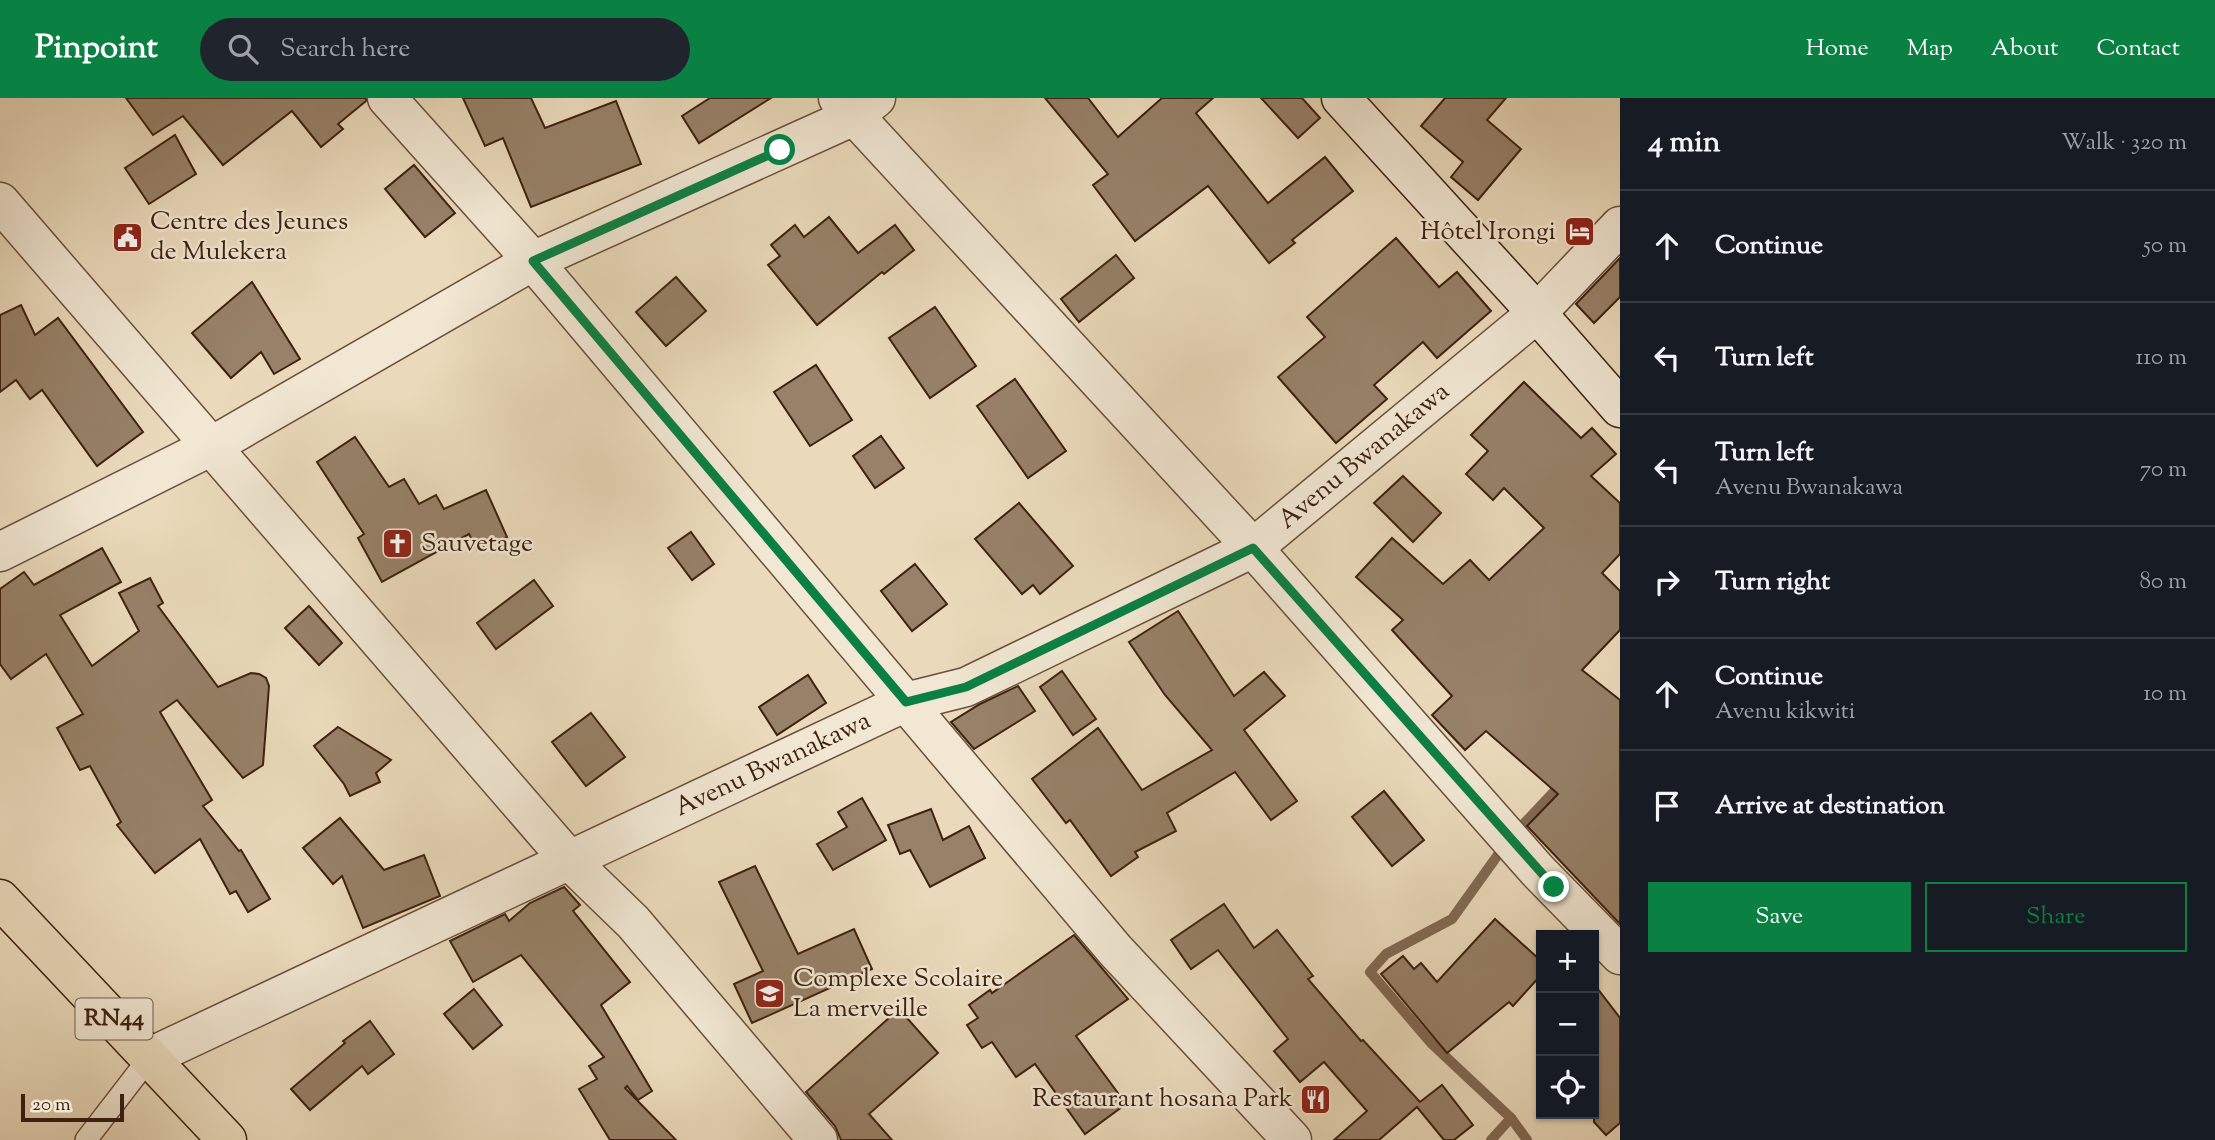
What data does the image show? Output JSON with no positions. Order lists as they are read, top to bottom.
{
  "streets": {
    "main road": ["RN44"],
    "street": ["Avenu Bwanakawa"]
  },
  "crossings": [
    ["Avenu Bwanakawa", "RN44"]
  ],
  "places": {
    "hotel": ["Hôtel Irongi"],
    "public building": ["Centre des Jeunes de Mulekera"],
    "church": ["Sauvetage"],
    "school or university": ["Complexe Scolaire La merveille"],
    "restaurant": ["Restaurant hosana Park"]
  },
  "scale_bar": "20 m",
  "page": {
    "header": "Pinpoint",
    "search": "Search here",
    "nav": [
      "Home",
      "Map",
      "About",
      "Contact"
    ],
    "heading": ["4 min", "Walk · 320 m"],
    "list": [
      ["Continue", "50 m"],
      ["Turn left", "110 m"],
      ["Turn left", "Avenu Bwanakawa", "70 m"],
      ["Turn right", "80 m"],
      ["Continue", "Avenu kikwiti", "10 m"],
      "Arrive at destination"
    ],
    "buttons": ["Save", "Share"],
    "map_buttons": ["+", "−"],
    "scale": "20 m"
  }
}
